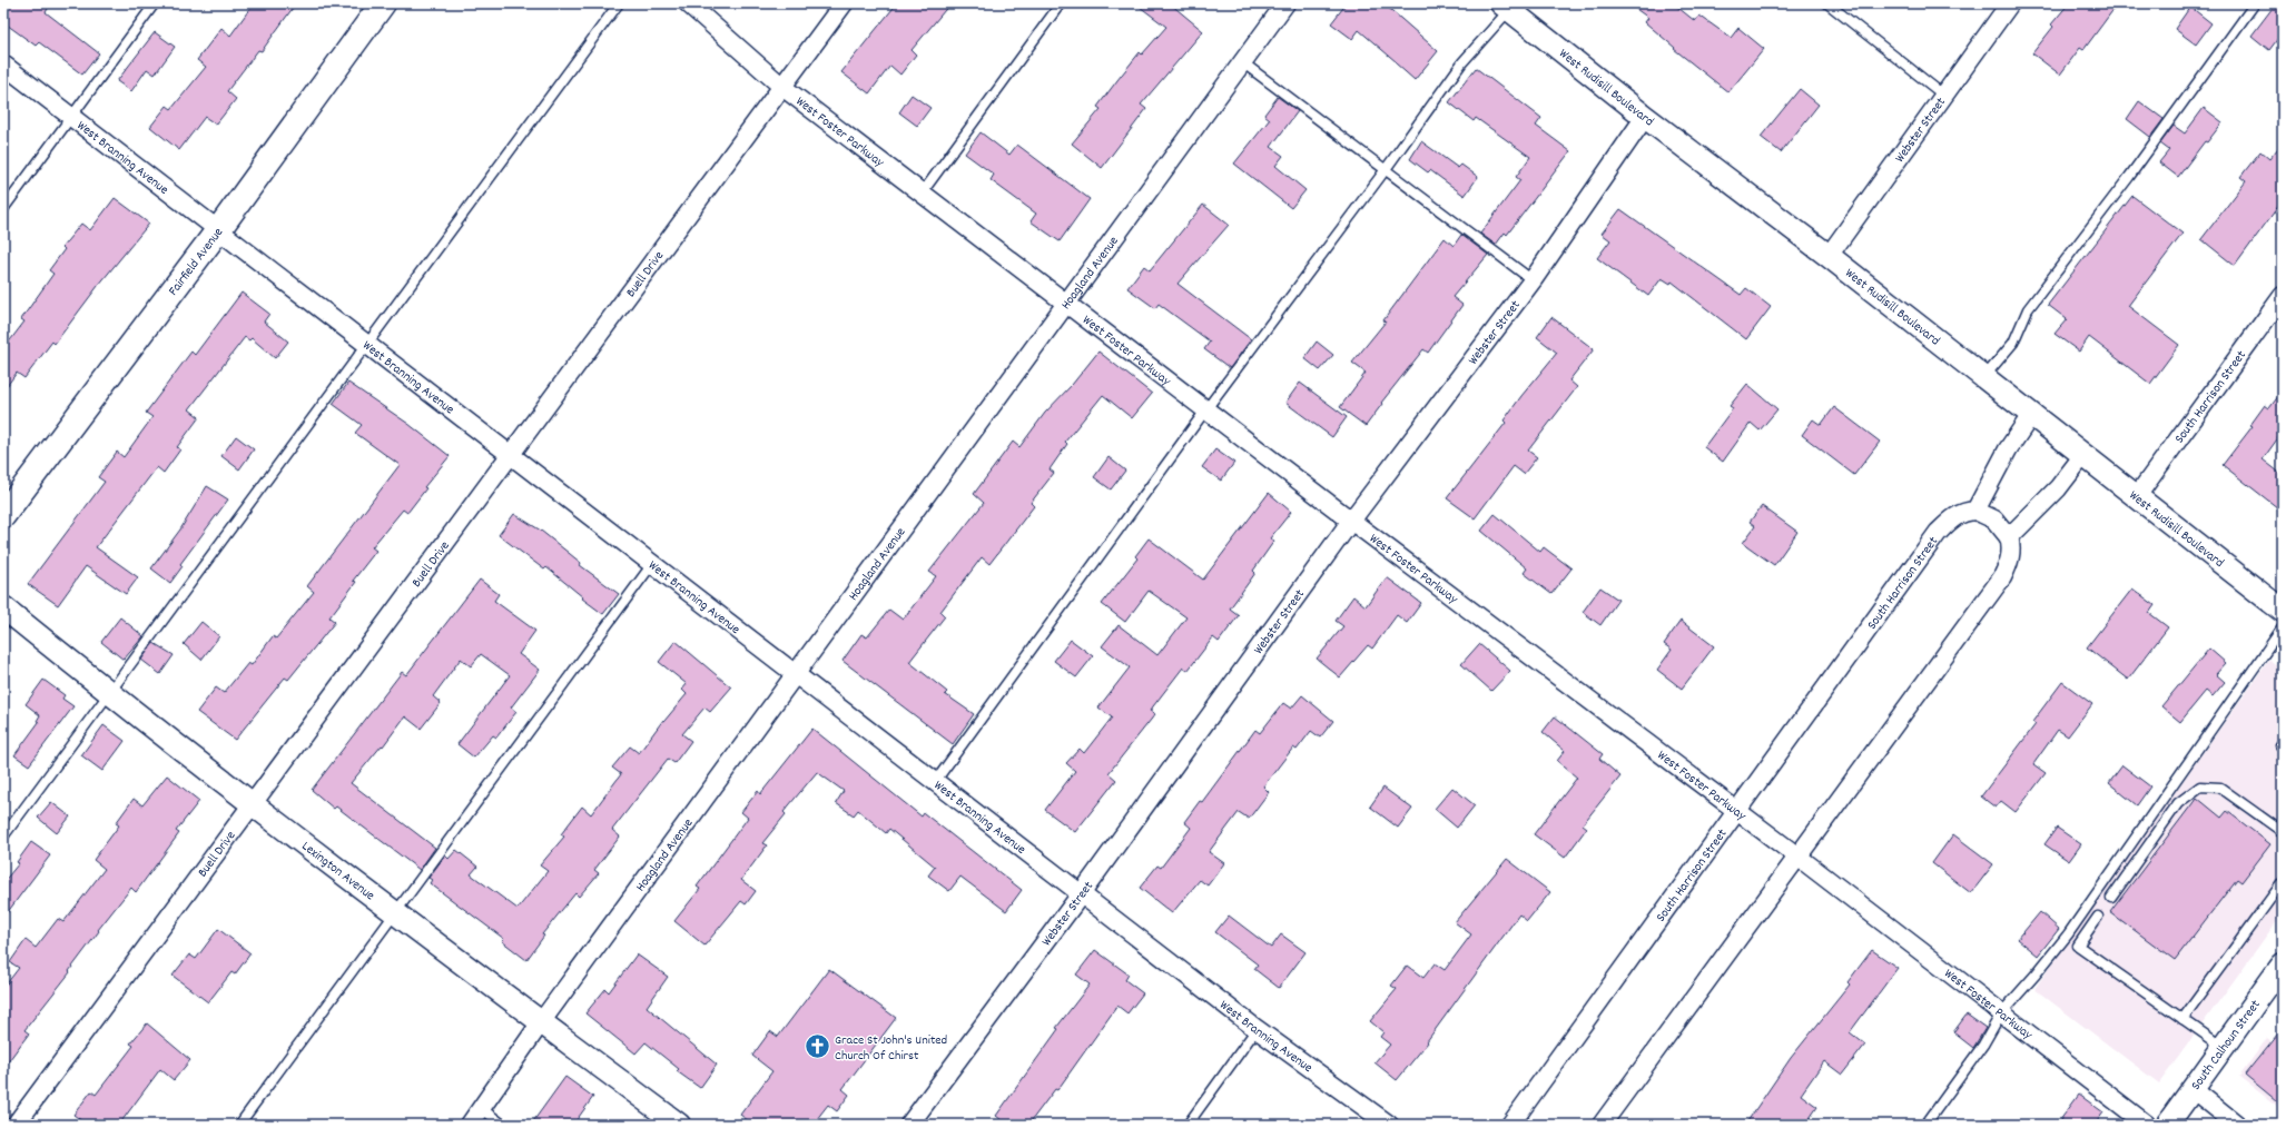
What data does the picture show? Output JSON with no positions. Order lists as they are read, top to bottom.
{
  "streets": {
    "main road": ["Fairfield Avenue"],
    "street": [
      "West Rudisill Boulevard",
      "Webster Street",
      "West Foster Parkway",
      "West Branning Avenue",
      "Hoagland Avenue",
      "Buell Drive",
      "South Harrison Street",
      "Lexington Avenue",
      "South Calhoun Street"
    ]
  },
  "crossings": [
    ["West Rudisill Boulevard", "Webster Street"],
    ["West Rudisill Boulevard", "South Harrison Street"],
    ["Webster Street", "West Foster Parkway"],
    ["Webster Street", "West Branning Avenue"],
    ["West Foster Parkway", "Hoagland Avenue"],
    ["West Foster Parkway", "Buell Drive"],
    ["West Foster Parkway", "South Harrison Street"],
    ["West Branning Avenue", "Fairfield Avenue"],
    ["West Branning Avenue", "Hoagland Avenue"],
    ["West Branning Avenue", "Buell Drive"],
    ["Hoagland Avenue", "Lexington Avenue"],
    ["Buell Drive", "Lexington Avenue"]
  ],
  "places": {
    "church": ["Grace St John's United Church Of Chirst"]
  }
}
